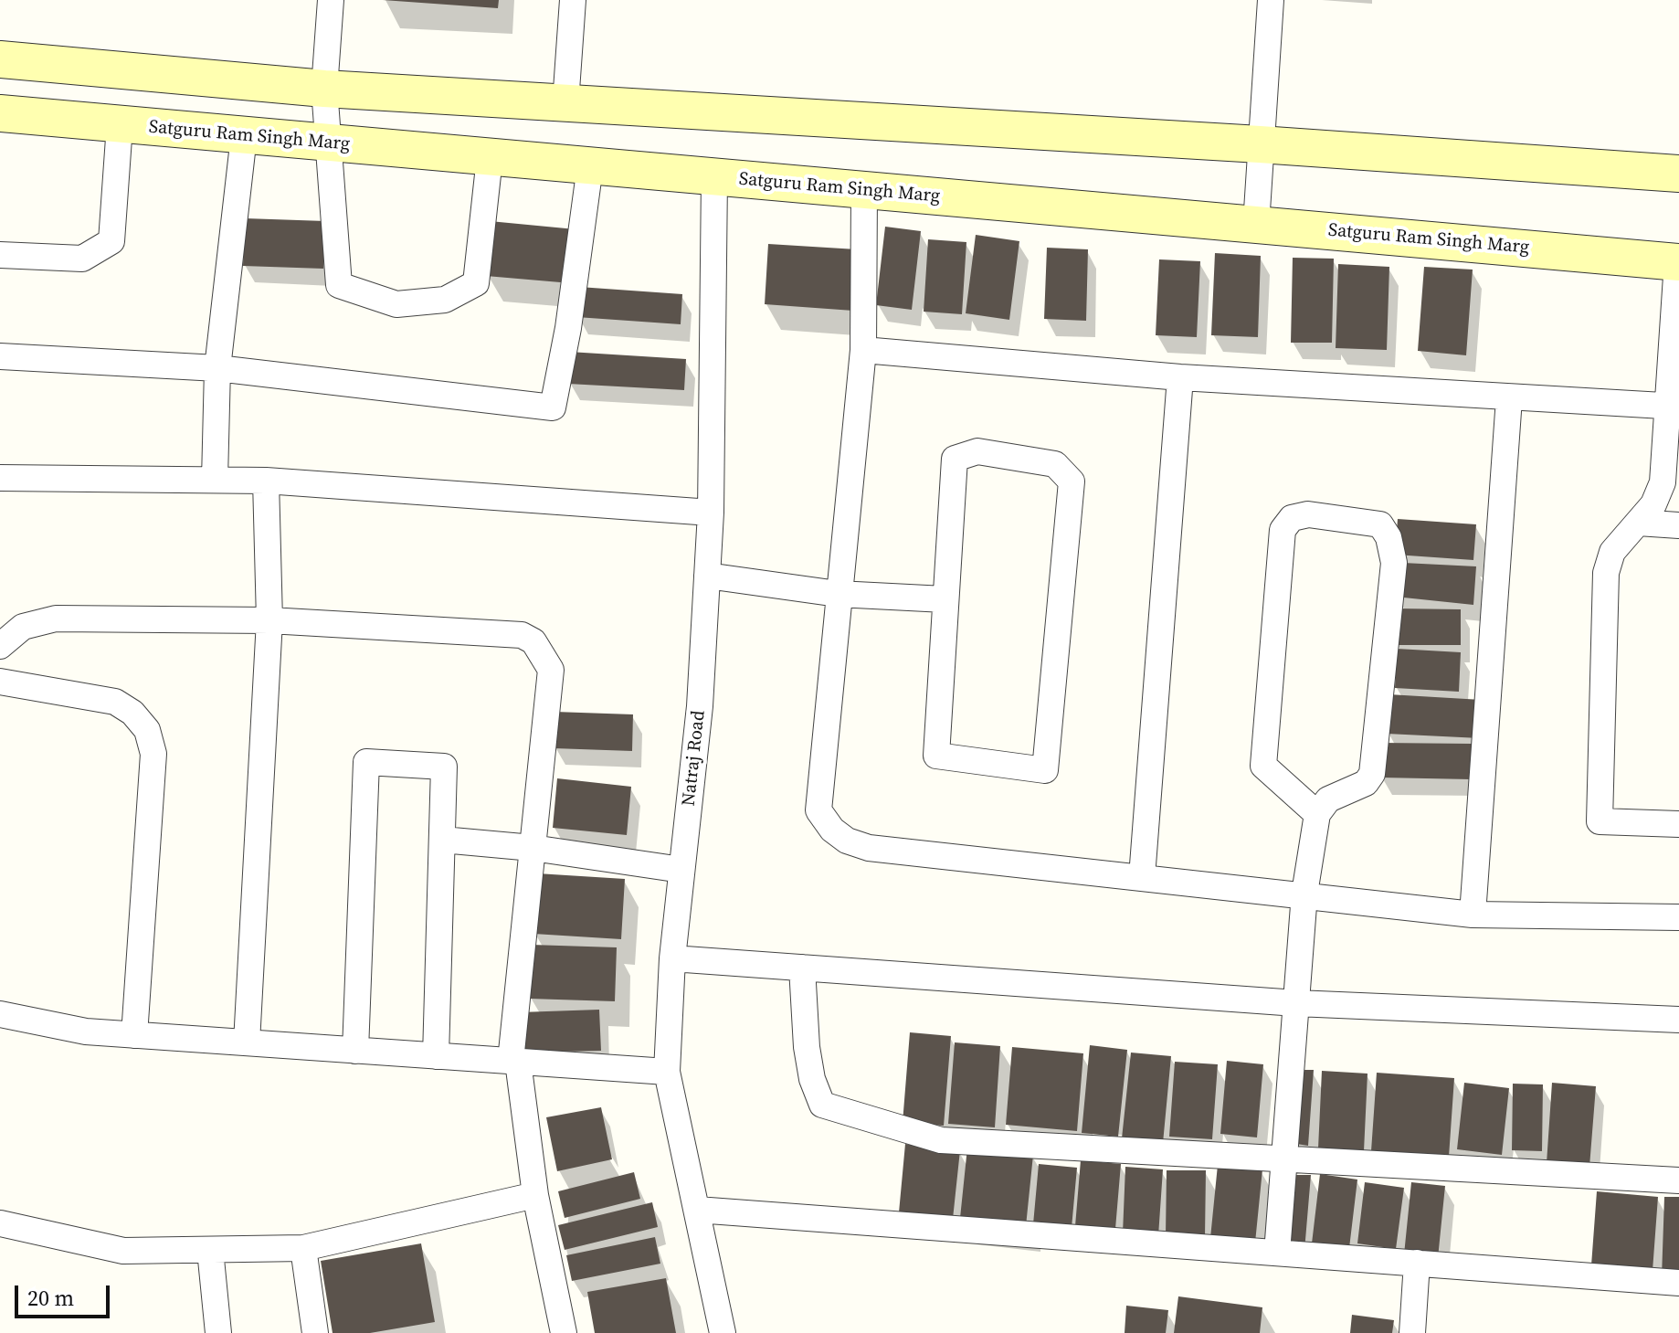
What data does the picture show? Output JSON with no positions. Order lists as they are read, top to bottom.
{
  "streets": {
    "main road": ["Satguru Ram Singh Marg"],
    "street": ["Natraj Road"]
  },
  "crossings": [
    ["Satguru Ram Singh Marg", "Natraj Road"]
  ],
  "scale_bar": "20 m"
}
